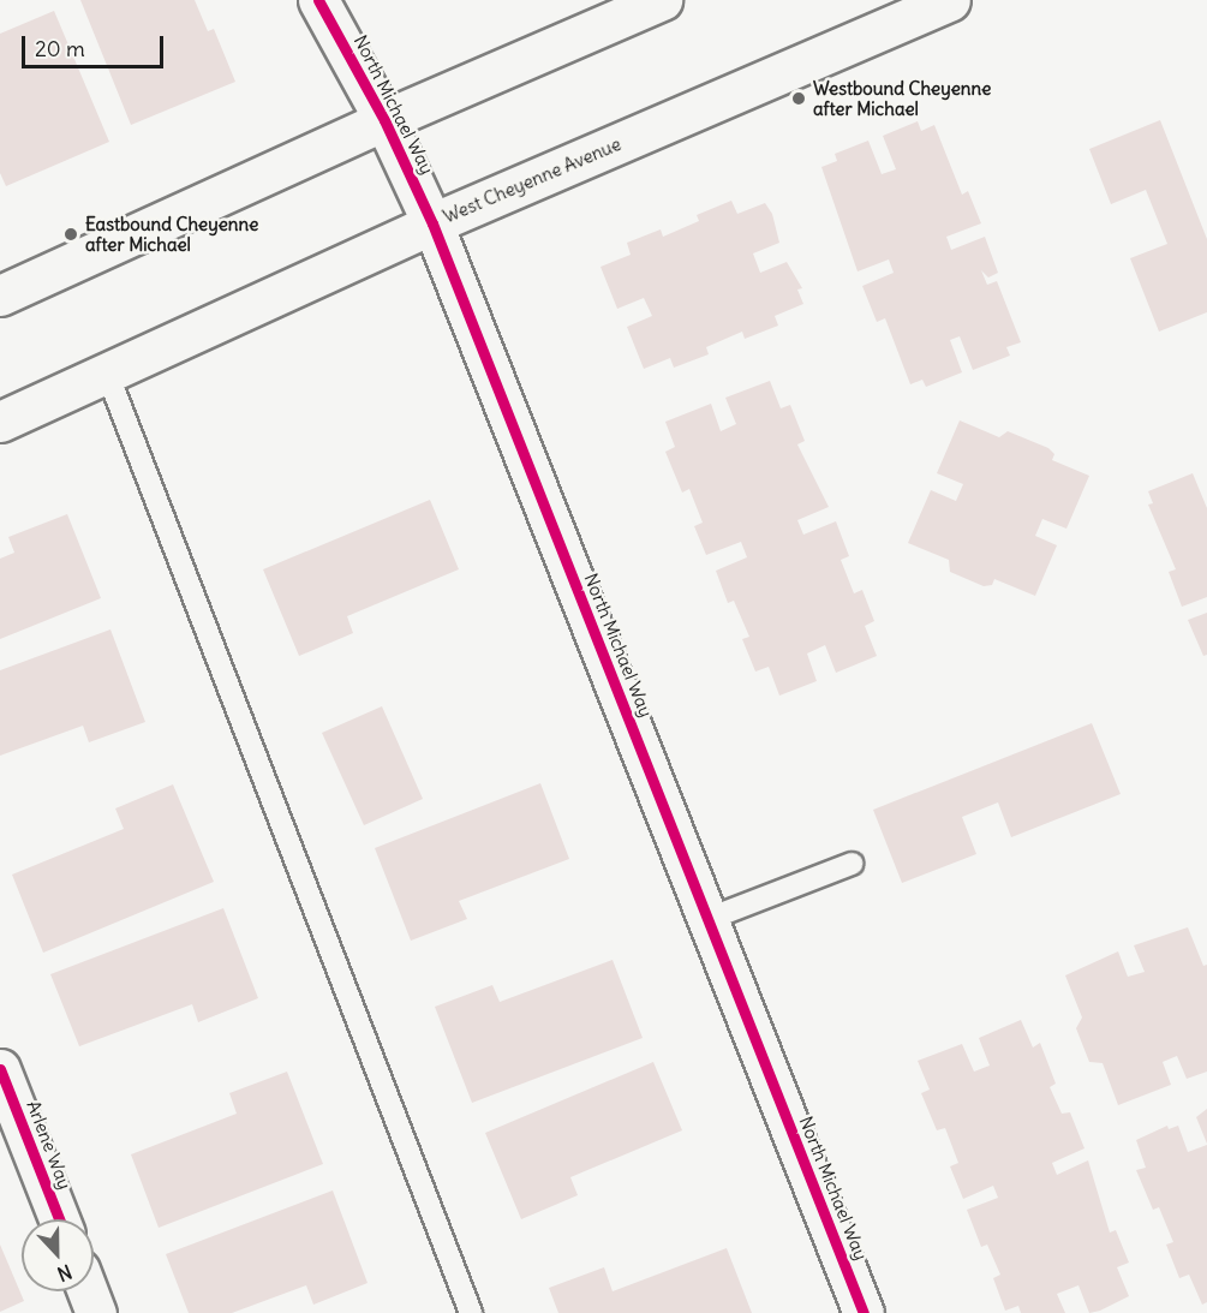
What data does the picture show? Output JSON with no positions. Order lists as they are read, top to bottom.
{
  "streets": {
    "main road": ["North Michael Way", "West Cheyenne Avenue", "Arlene Way"]
  },
  "crossings": [
    ["North Michael Way", "West Cheyenne Avenue"]
  ],
  "places": ["Westbound Cheyenne after Michael", "Eastbound Cheyenne after Michael"],
  "scale_bar": "20 m",
  "north": "bottom"
}
